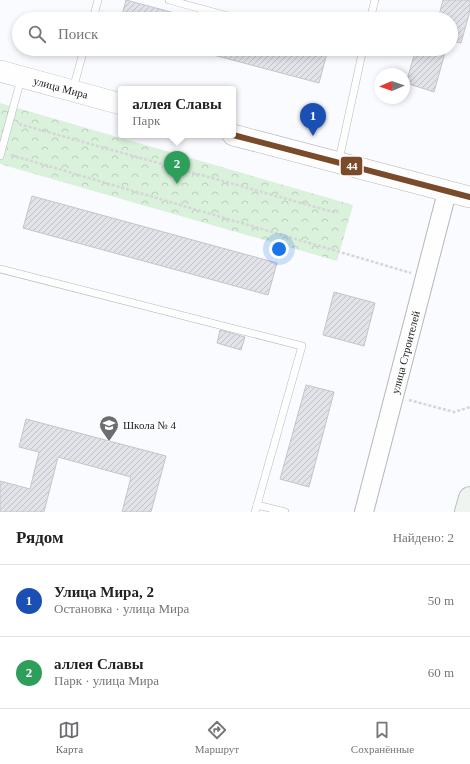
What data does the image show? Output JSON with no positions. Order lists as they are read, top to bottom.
{
  "streets": {
    "main road": ["улица Мира"],
    "street": ["улица Строителей"]
  },
  "places": {
    "school or university": ["Школа № 4"]
  },
  "lines": ["transit line 44"],
  "north": "left",
  "page": {
    "search": "Поиск",
    "popup": ["аллея Славы", "Парк"],
    "pins": ["1", "2"],
    "heading": ["Рядом", "Найдено: 2"],
    "list": [
      {
        "mark": "1",
        "name": "Улица Мира, 2",
        "note": "Остановка · улица Мира",
        "value": "50 m"
      },
      {
        "mark": "2",
        "name": "аллея Славы",
        "note": "Парк · улица Мира",
        "value": "60 m"
      }
    ],
    "nav": ["Карта", "Маршрут", "Сохранённые"]
  }
}
